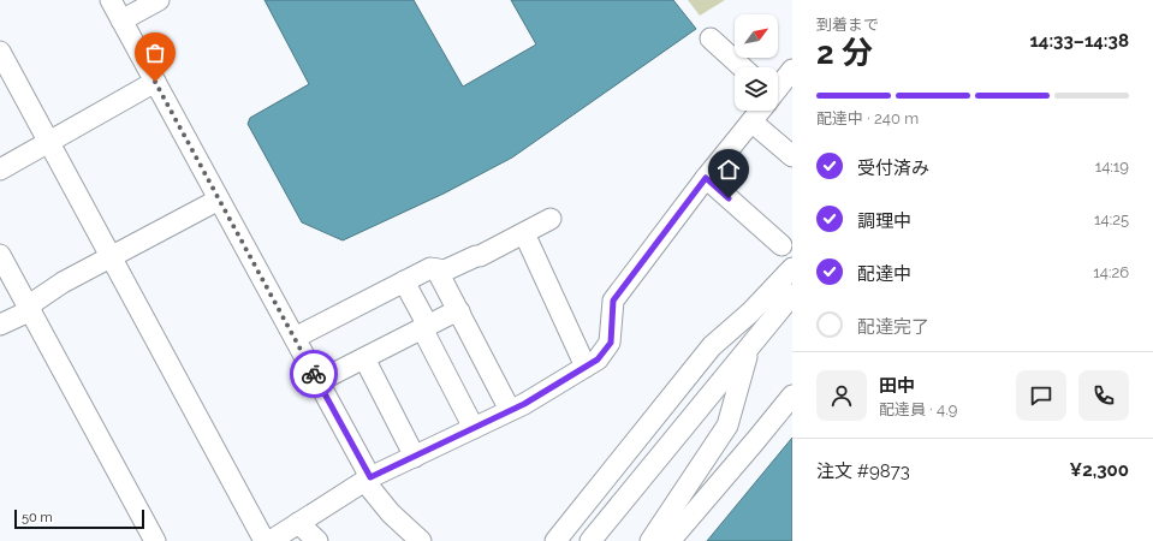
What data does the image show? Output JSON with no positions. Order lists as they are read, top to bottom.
{
  "scale_bar": "50 m",
  "north": "top right",
  "page": {
    "heading": ["2 分", "到着まで", "14:33–14:38"],
    "panel": [
      "田中",
      "配達員 · 4.9",
      "注文 #9873",
      "¥2,300"
    ],
    "bar": "配達中 · 240 m",
    "list": [
      ["受付済み", "14:19"],
      ["調理中", "14:25"],
      ["配達中", "14:26"],
      "配達完了"
    ],
    "scale": "50 m"
  }
}
